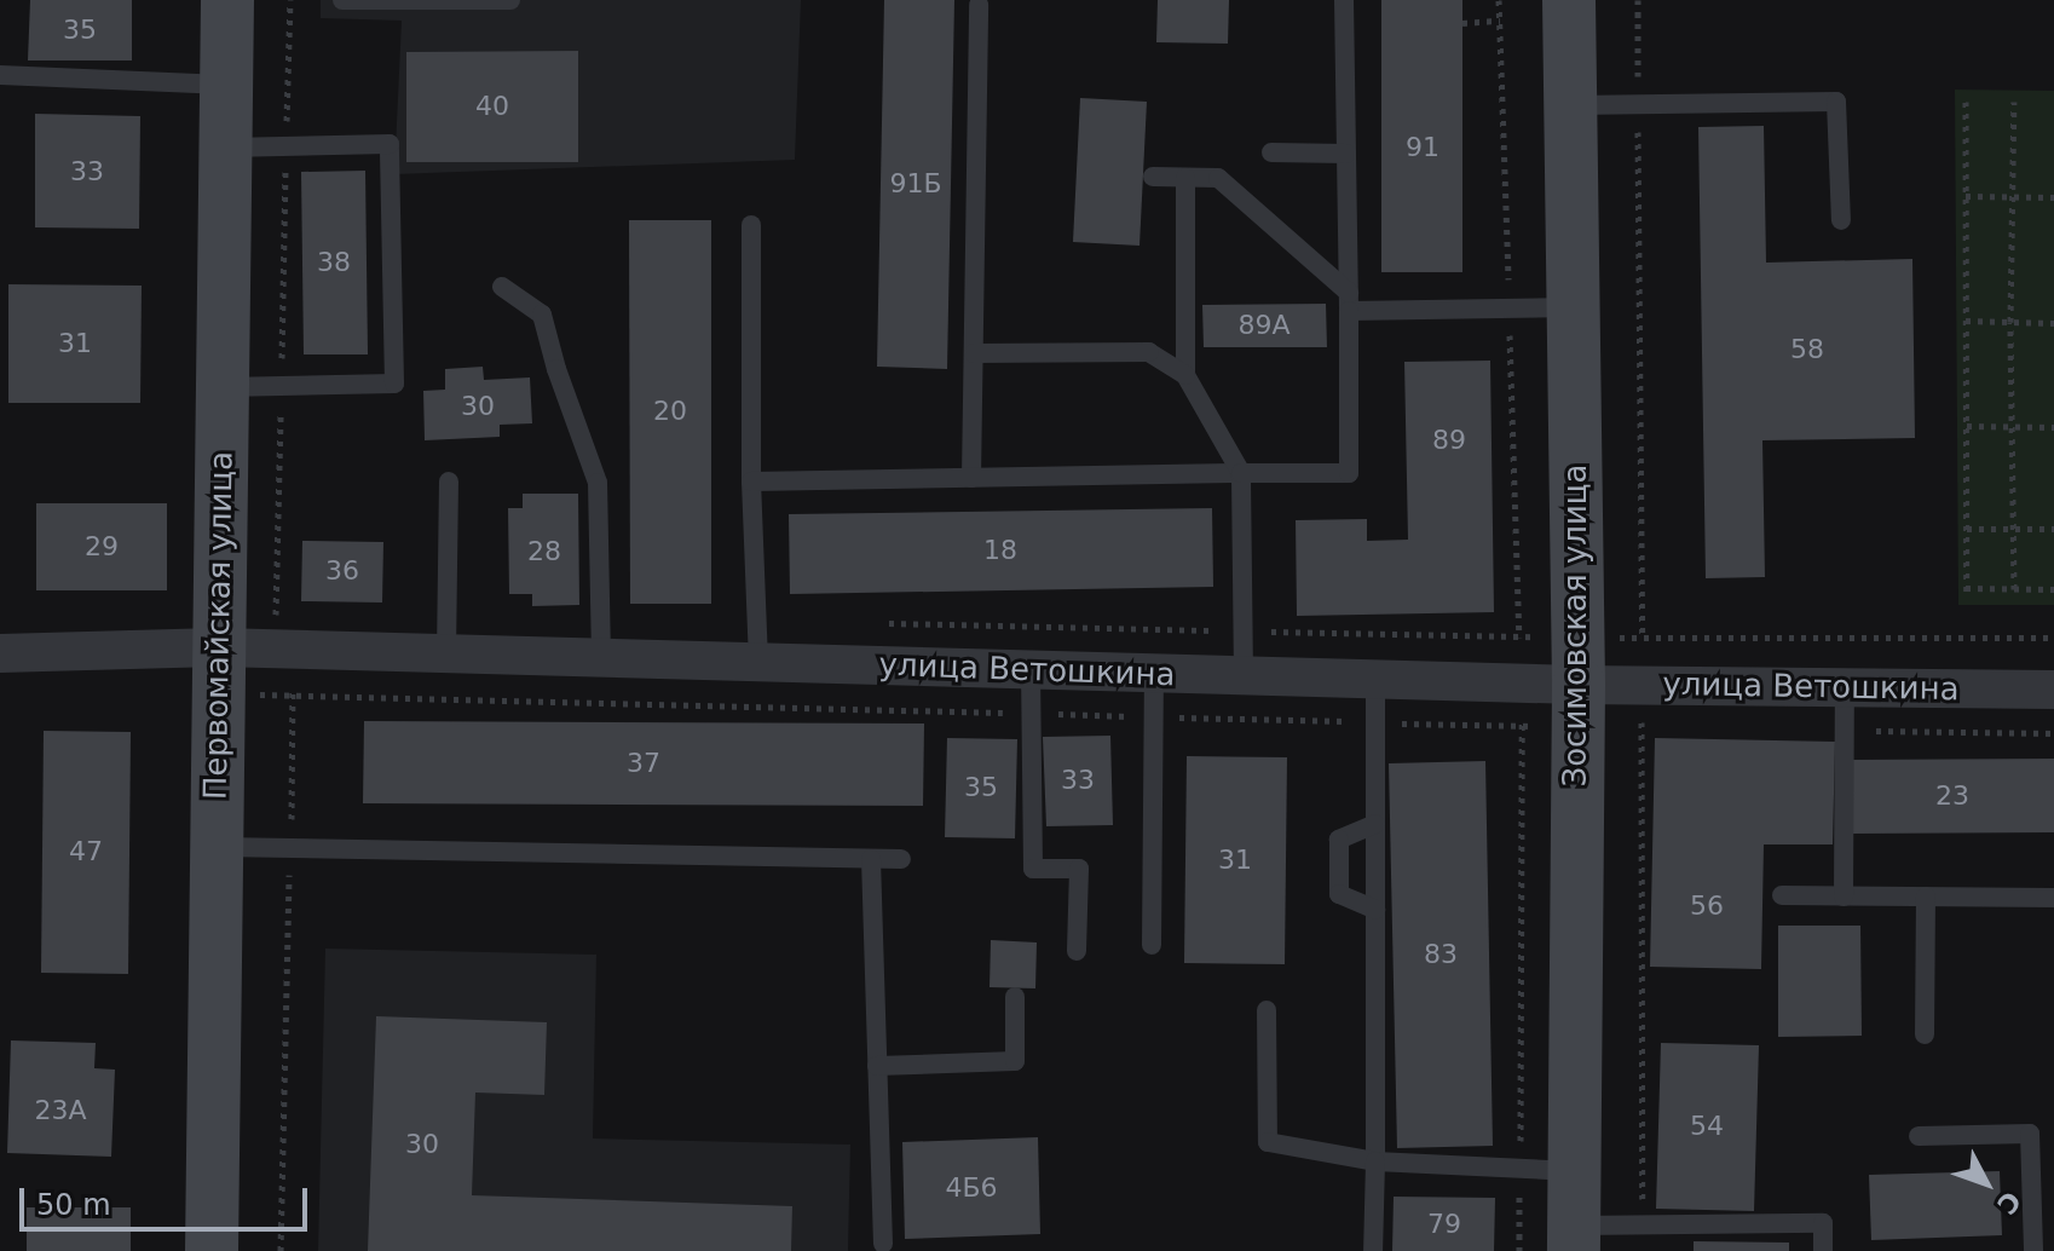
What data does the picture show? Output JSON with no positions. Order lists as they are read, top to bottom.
{
  "streets": {
    "street": ["Первомайская улица", "Зосимовская улица", "улица Ветошкина"]
  },
  "crossings": [
    ["Первомайская улица", "улица Ветошкина"],
    ["Зосимовская улица", "улица Ветошкина"]
  ],
  "house_numbers": [
    "35",
    "40",
    "91",
    "33",
    "91Б",
    "38",
    "89А",
    "31",
    "58",
    "30",
    "20",
    "89",
    "29",
    "18",
    "28",
    "36",
    "37",
    "33",
    "35",
    "23",
    "47",
    "31",
    "56",
    "83",
    "23А",
    "54",
    "30",
    "4Б6",
    "79"
  ],
  "scale_bar": "50 m",
  "north": "bottom right"
}
